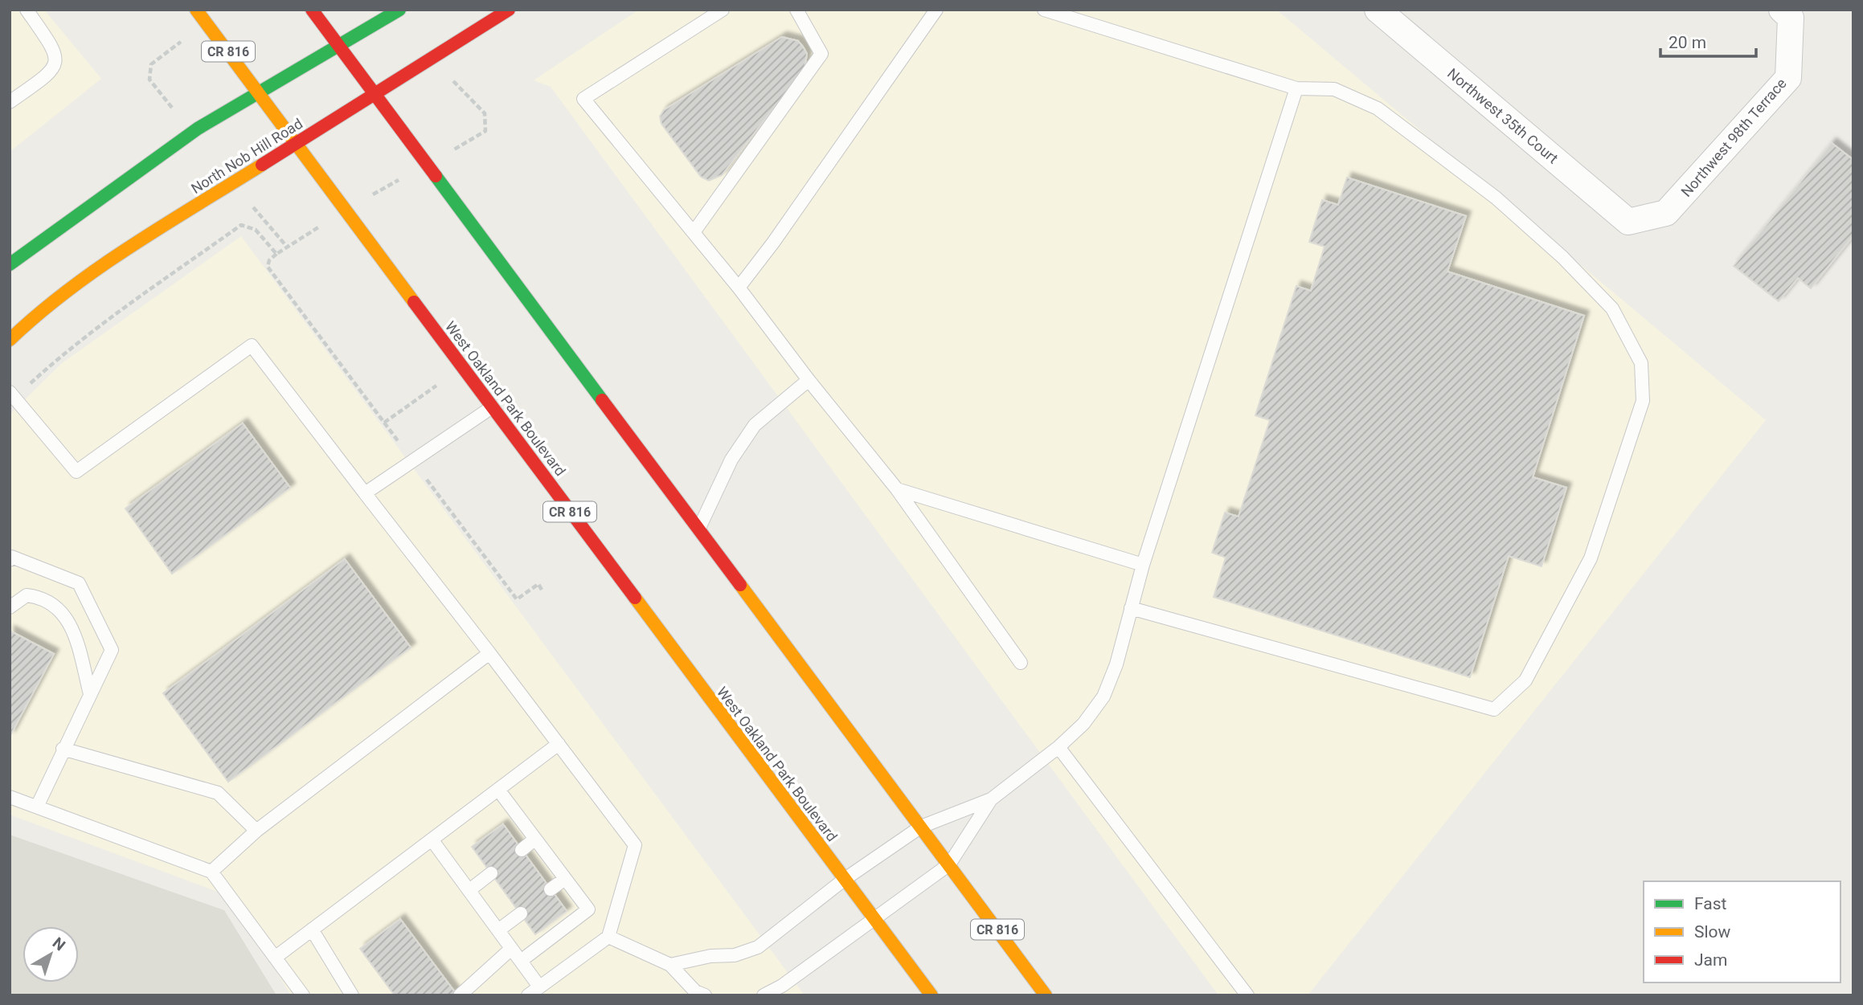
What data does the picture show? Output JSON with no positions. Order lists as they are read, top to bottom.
{
  "streets": {
    "main road": ["CR 816", "North Nob Hill Road", "West Oakland Park Boulevard"],
    "street": ["Northwest 35th Court", "Northwest 98th Terrace"]
  },
  "crossings": [
    ["CR 816", "North Nob Hill Road"],
    ["Northwest 35th Court", "Northwest 98th Terrace"],
    ["North Nob Hill Road", "West Oakland Park Boulevard"]
  ],
  "legend": ["Fast", "Slow", "Jam"],
  "scale_bar": "20 m",
  "north": "top right"
}
